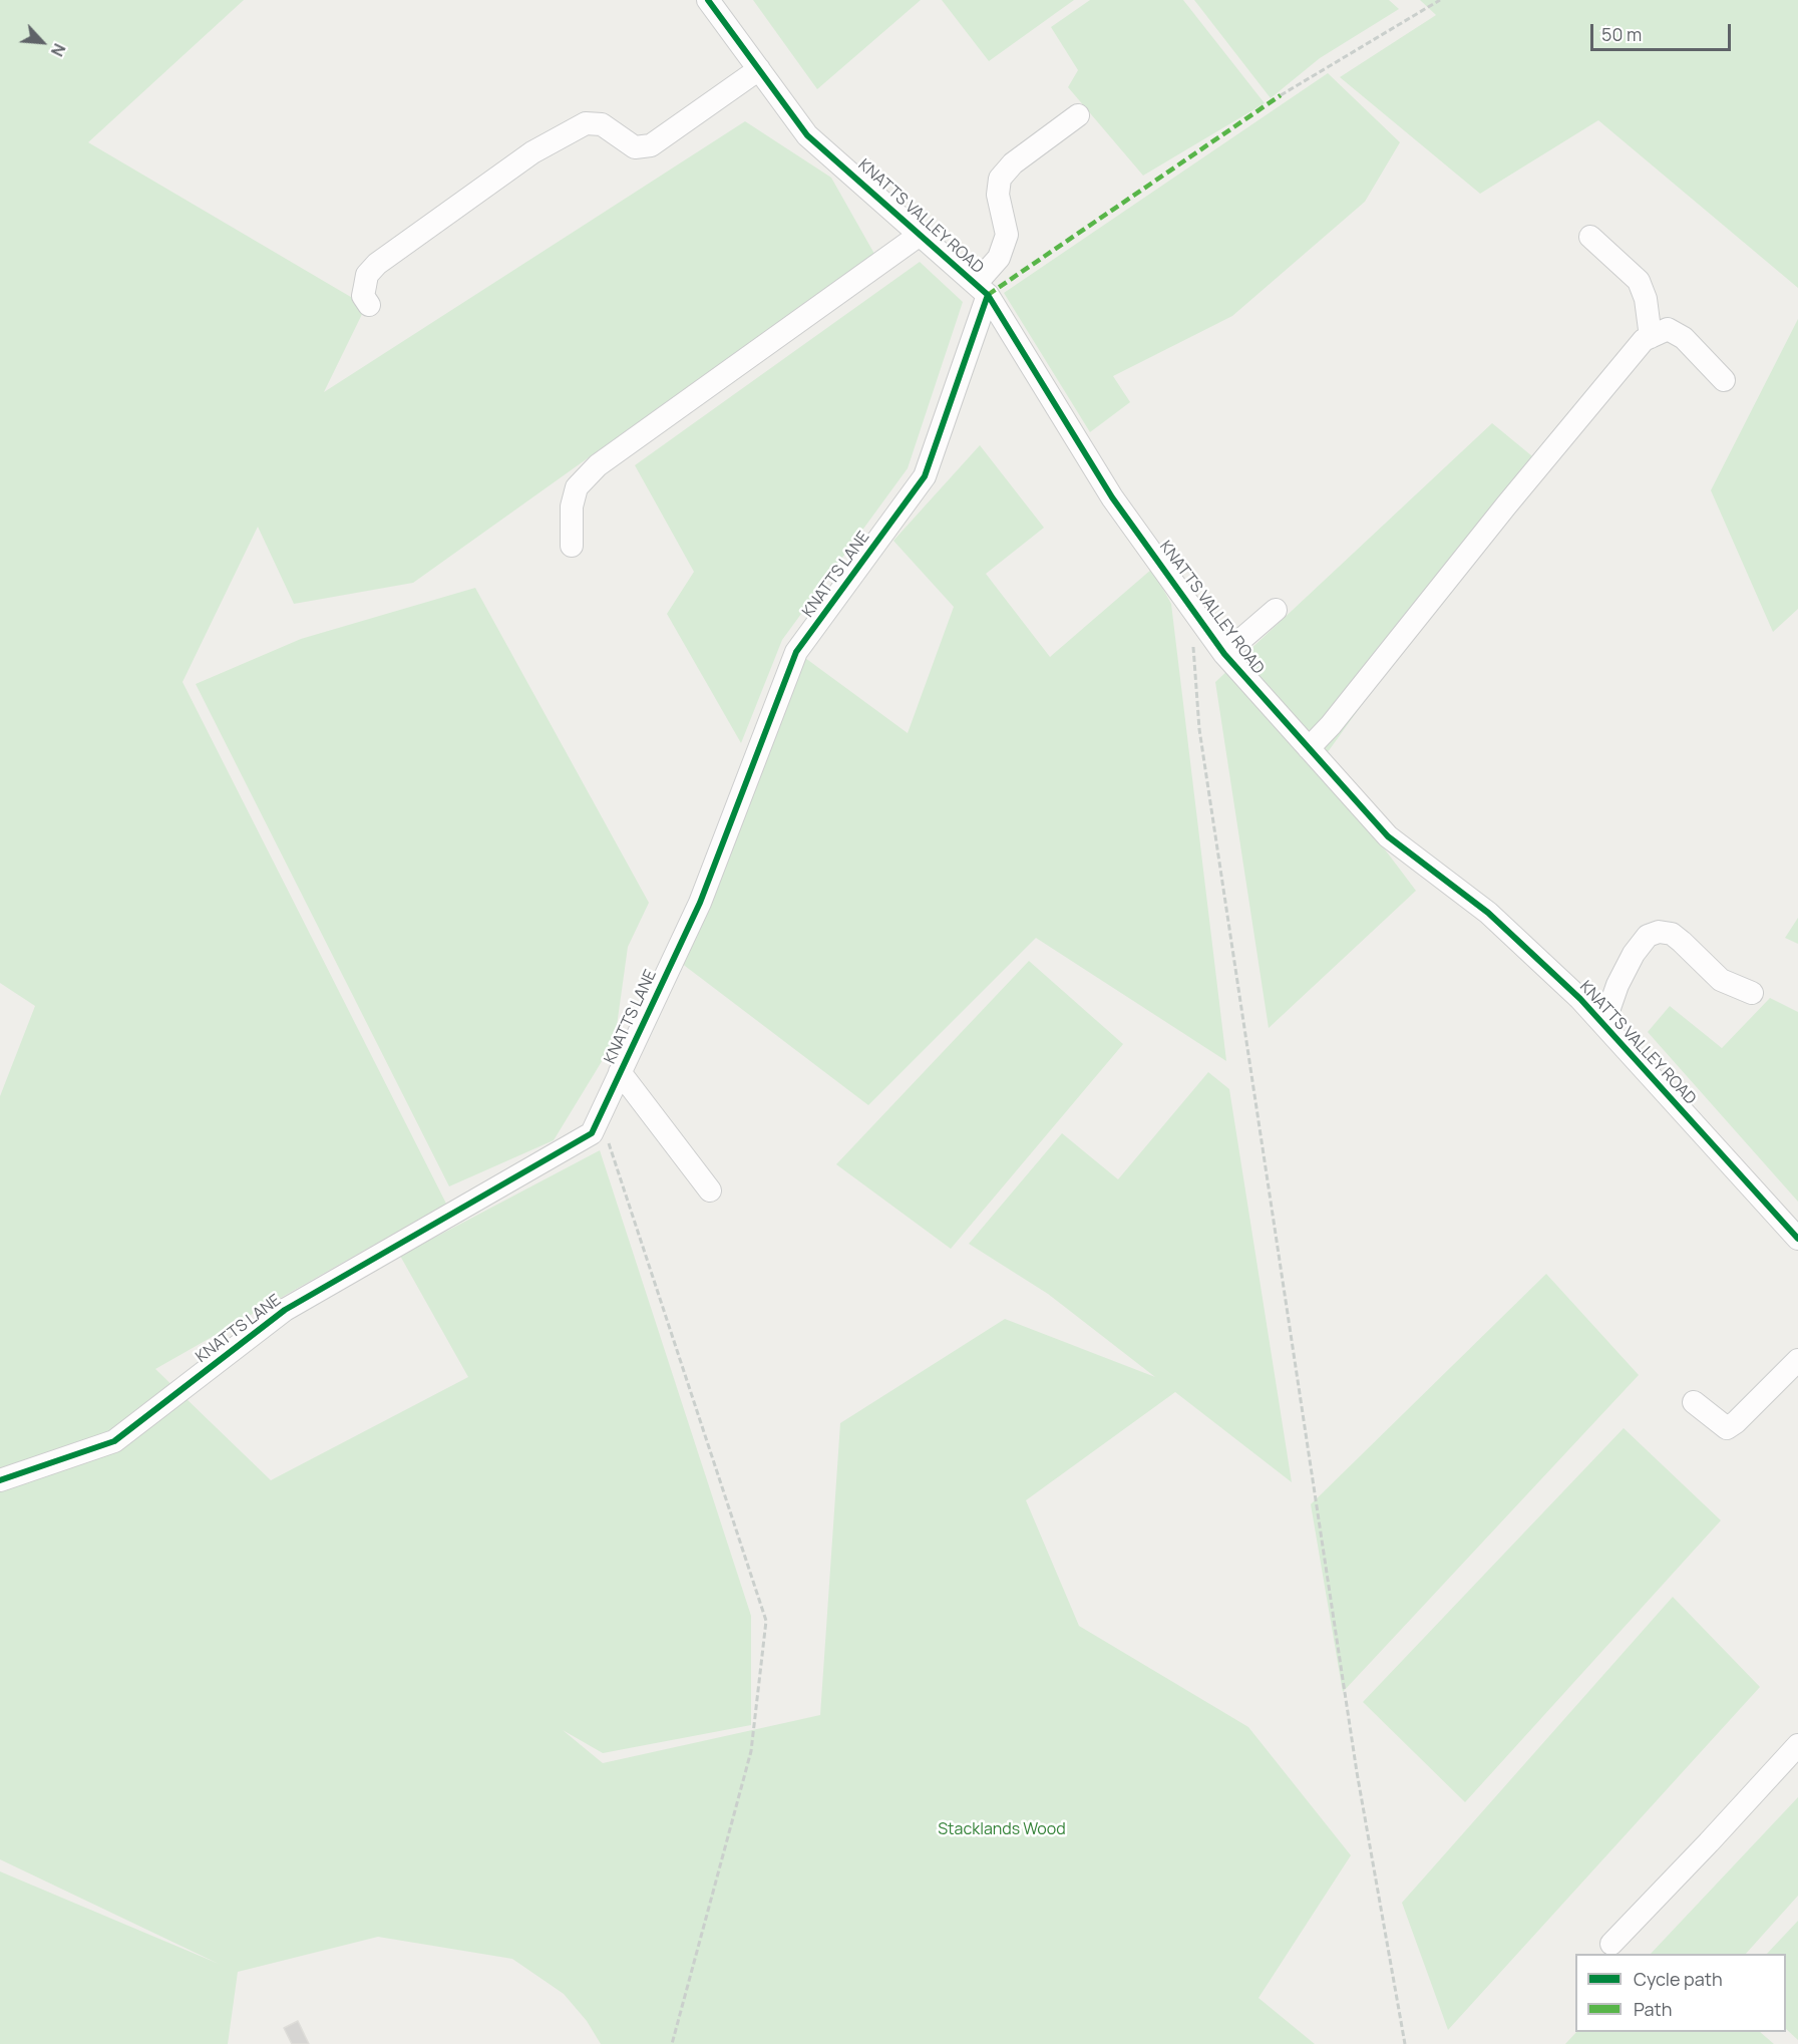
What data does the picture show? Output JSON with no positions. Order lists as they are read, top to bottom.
{
  "streets": {
    "street": ["KNATTS VALLEY ROAD", "KNATTS LANE"]
  },
  "crossings": [
    ["KNATTS VALLEY ROAD", "KNATTS LANE"]
  ],
  "parks": ["Stacklands Wood"],
  "legend": ["Cycle path", "Path"],
  "scale_bar": "50 m",
  "north": "bottom right"
}
